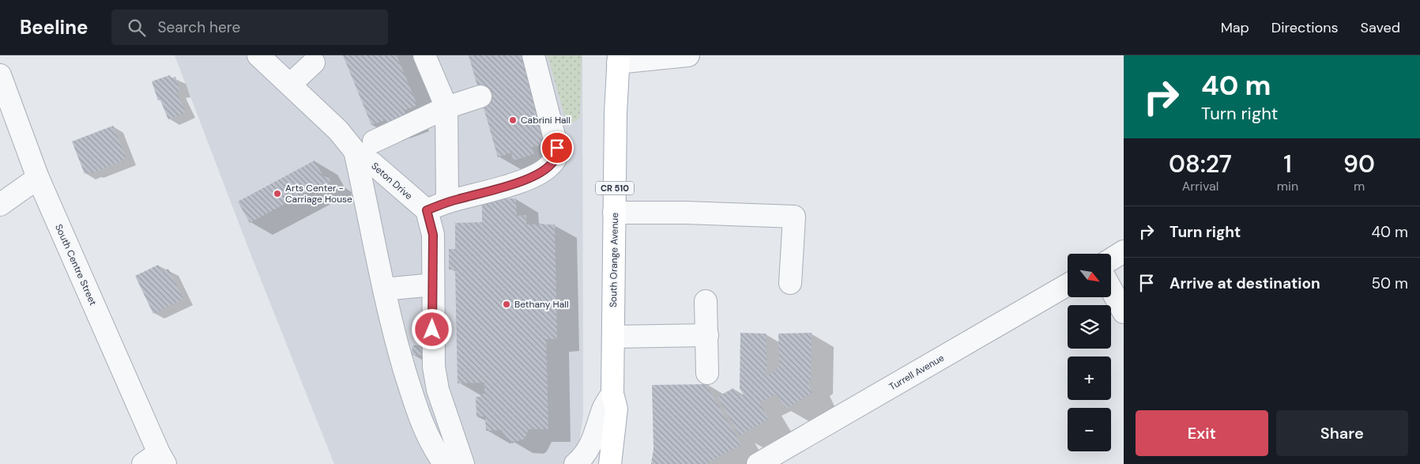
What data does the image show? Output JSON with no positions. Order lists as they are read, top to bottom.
{
  "streets": {
    "main road": ["CR 510", "South Orange Avenue"],
    "street": ["Seton Drive", "South Centre Street", "Turrell Avenue"]
  },
  "places": ["Cabrini Hall", "Arts Center - Carriage House", "Bethany Hall"],
  "north": "bottom right",
  "page": {
    "header": "Beeline",
    "search": "Search here",
    "nav": ["Map", "Directions", "Saved"],
    "turn": ["40 m", "Turn right"],
    "eta": [
      "08:27",
      "Arrival",
      "1",
      "min",
      "90",
      "m"
    ],
    "list": [
      {
        "name": "Turn right",
        "value": "40 m"
      },
      {
        "name": "Arrive at destination",
        "value": "50 m"
      }
    ],
    "map_buttons": ["+", "−"],
    "buttons": ["Exit", "Share"]
  }
}
